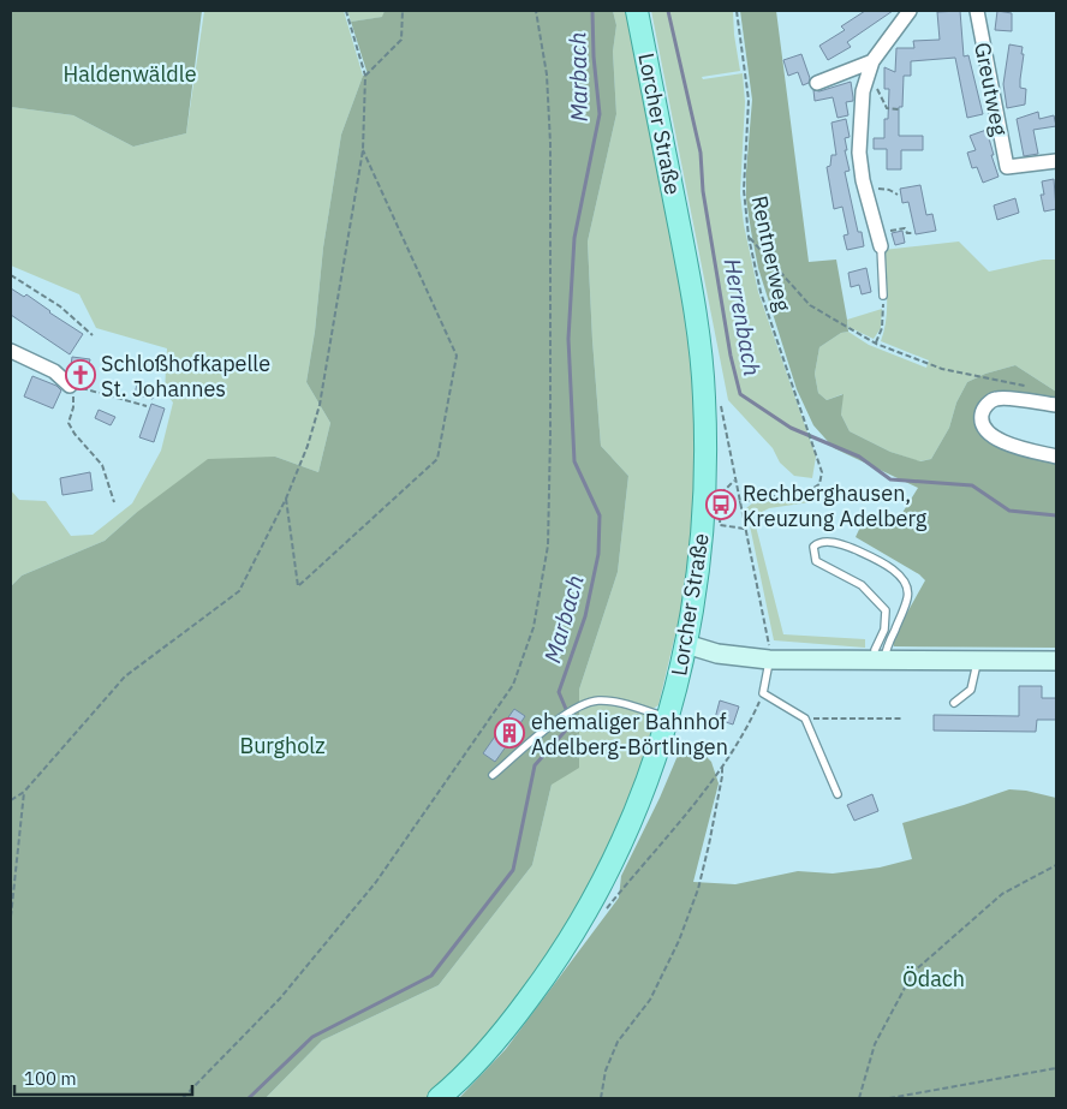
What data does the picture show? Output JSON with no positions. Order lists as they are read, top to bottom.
{
  "streets": {
    "main road": ["Lorcher Straße"],
    "street": ["Greutweg"],
    "path": ["Rentnerweg"]
  },
  "water": ["Marbach", "Herrenbach"],
  "parks": ["Haldenwäldle", "Burgholz", "Ödach"],
  "places": {
    "church": ["Schloßhofkapelle St. Johannes"],
    "bus stop": ["Rechberghausen, Kreuzung Adelberg"],
    "building": ["ehemaliger Bahnhof Adelberg-Börtlingen"]
  },
  "scale_bar": "100 m"
}
